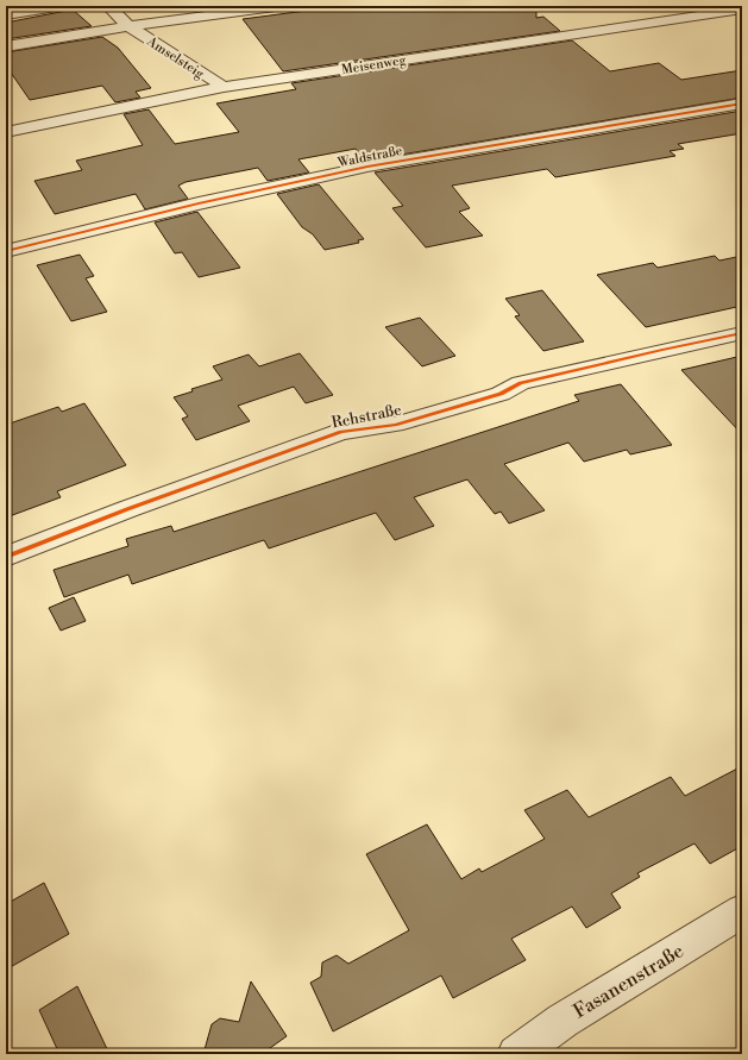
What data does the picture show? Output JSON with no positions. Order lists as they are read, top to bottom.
{
  "streets": {
    "street": [
      "Amselsteig",
      "Meisenweg",
      "Waldstraße",
      "Rehstraße",
      "Fasanenstraße"
    ]
  },
  "crossings": [
    ["Amselsteig", "Meisenweg"]
  ]
}
